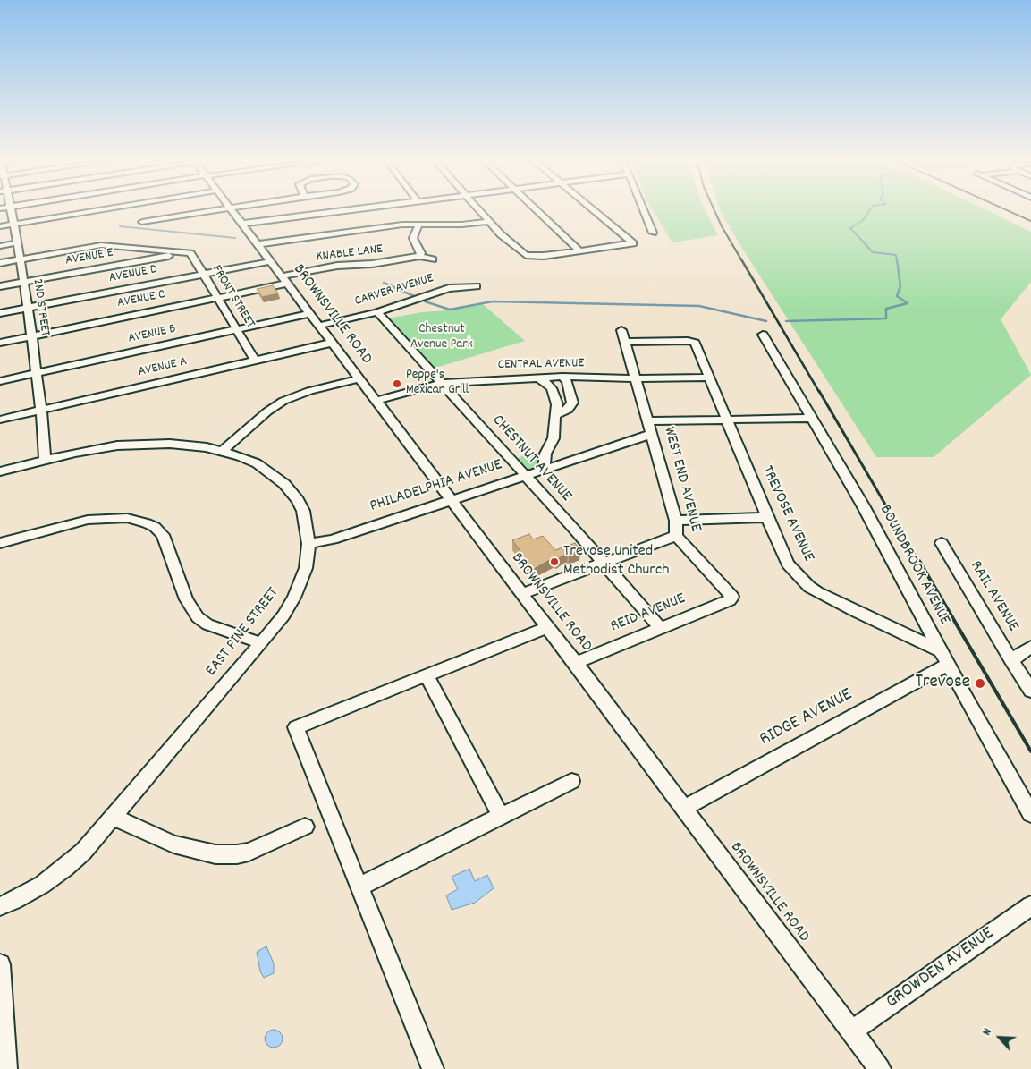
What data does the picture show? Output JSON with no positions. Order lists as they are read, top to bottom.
{
  "streets": {
    "street": [
      "KNABLE LANE",
      "AVENUE E",
      "AVENUE D",
      "CARVER AVENUE",
      "FRONT STREET",
      "AVENUE C",
      "2ND STREET",
      "BROWNSVILLE ROAD",
      "AVENUE B",
      "CENTRAL AVENUE",
      "AVENUE A",
      "CHESTNUT AVENUE",
      "WEST END AVENUE",
      "PHILADELPHIA AVENUE",
      "TREVOSE AVENUE",
      "BOUNDBROOK AVENUE",
      "RAIL AVENUE",
      "REID AVENUE",
      "EAST PINE STREET",
      "RIDGE AVENUE",
      "GROWDEN AVENUE"
    ]
  },
  "crossings": [
    ["KNABLE LANE", "AVENUE C"],
    ["KNABLE LANE", "BROWNSVILLE ROAD"],
    ["AVENUE E", "FRONT STREET"],
    ["AVENUE E", "2ND STREET"],
    ["AVENUE D", "FRONT STREET"],
    ["AVENUE D", "2ND STREET"],
    ["AVENUE D", "BROWNSVILLE ROAD"],
    ["CARVER AVENUE", "BROWNSVILLE ROAD"],
    ["CARVER AVENUE", "CHESTNUT AVENUE"],
    ["FRONT STREET", "AVENUE C"],
    ["FRONT STREET", "AVENUE B"],
    ["FRONT STREET", "AVENUE A"],
    ["AVENUE C", "2ND STREET"],
    ["AVENUE C", "BROWNSVILLE ROAD"],
    ["2ND STREET", "AVENUE B"],
    ["2ND STREET", "AVENUE A"],
    ["2ND STREET", "EAST PINE STREET"],
    ["BROWNSVILLE ROAD", "AVENUE B"],
    ["BROWNSVILLE ROAD", "CENTRAL AVENUE"],
    ["BROWNSVILLE ROAD", "AVENUE A"],
    ["BROWNSVILLE ROAD", "PHILADELPHIA AVENUE"],
    ["BROWNSVILLE ROAD", "REID AVENUE"],
    ["BROWNSVILLE ROAD", "RIDGE AVENUE"],
    ["BROWNSVILLE ROAD", "GROWDEN AVENUE"],
    ["CENTRAL AVENUE", "CHESTNUT AVENUE"],
    ["CENTRAL AVENUE", "WEST END AVENUE"],
    ["CENTRAL AVENUE", "TREVOSE AVENUE"],
    ["CHESTNUT AVENUE", "PHILADELPHIA AVENUE"],
    ["CHESTNUT AVENUE", "REID AVENUE"],
    ["WEST END AVENUE", "PHILADELPHIA AVENUE"],
    ["WEST END AVENUE", "TREVOSE AVENUE"],
    ["WEST END AVENUE", "REID AVENUE"],
    ["PHILADELPHIA AVENUE", "EAST PINE STREET"],
    ["TREVOSE AVENUE", "BOUNDBROOK AVENUE"],
    ["BOUNDBROOK AVENUE", "RIDGE AVENUE"]
  ],
  "parks": ["Chestnut Avenue Park"],
  "places": ["Peppe's Mexican Grill", "Trevose United Methodist Church", "Trevose"],
  "north": "top left"
}
